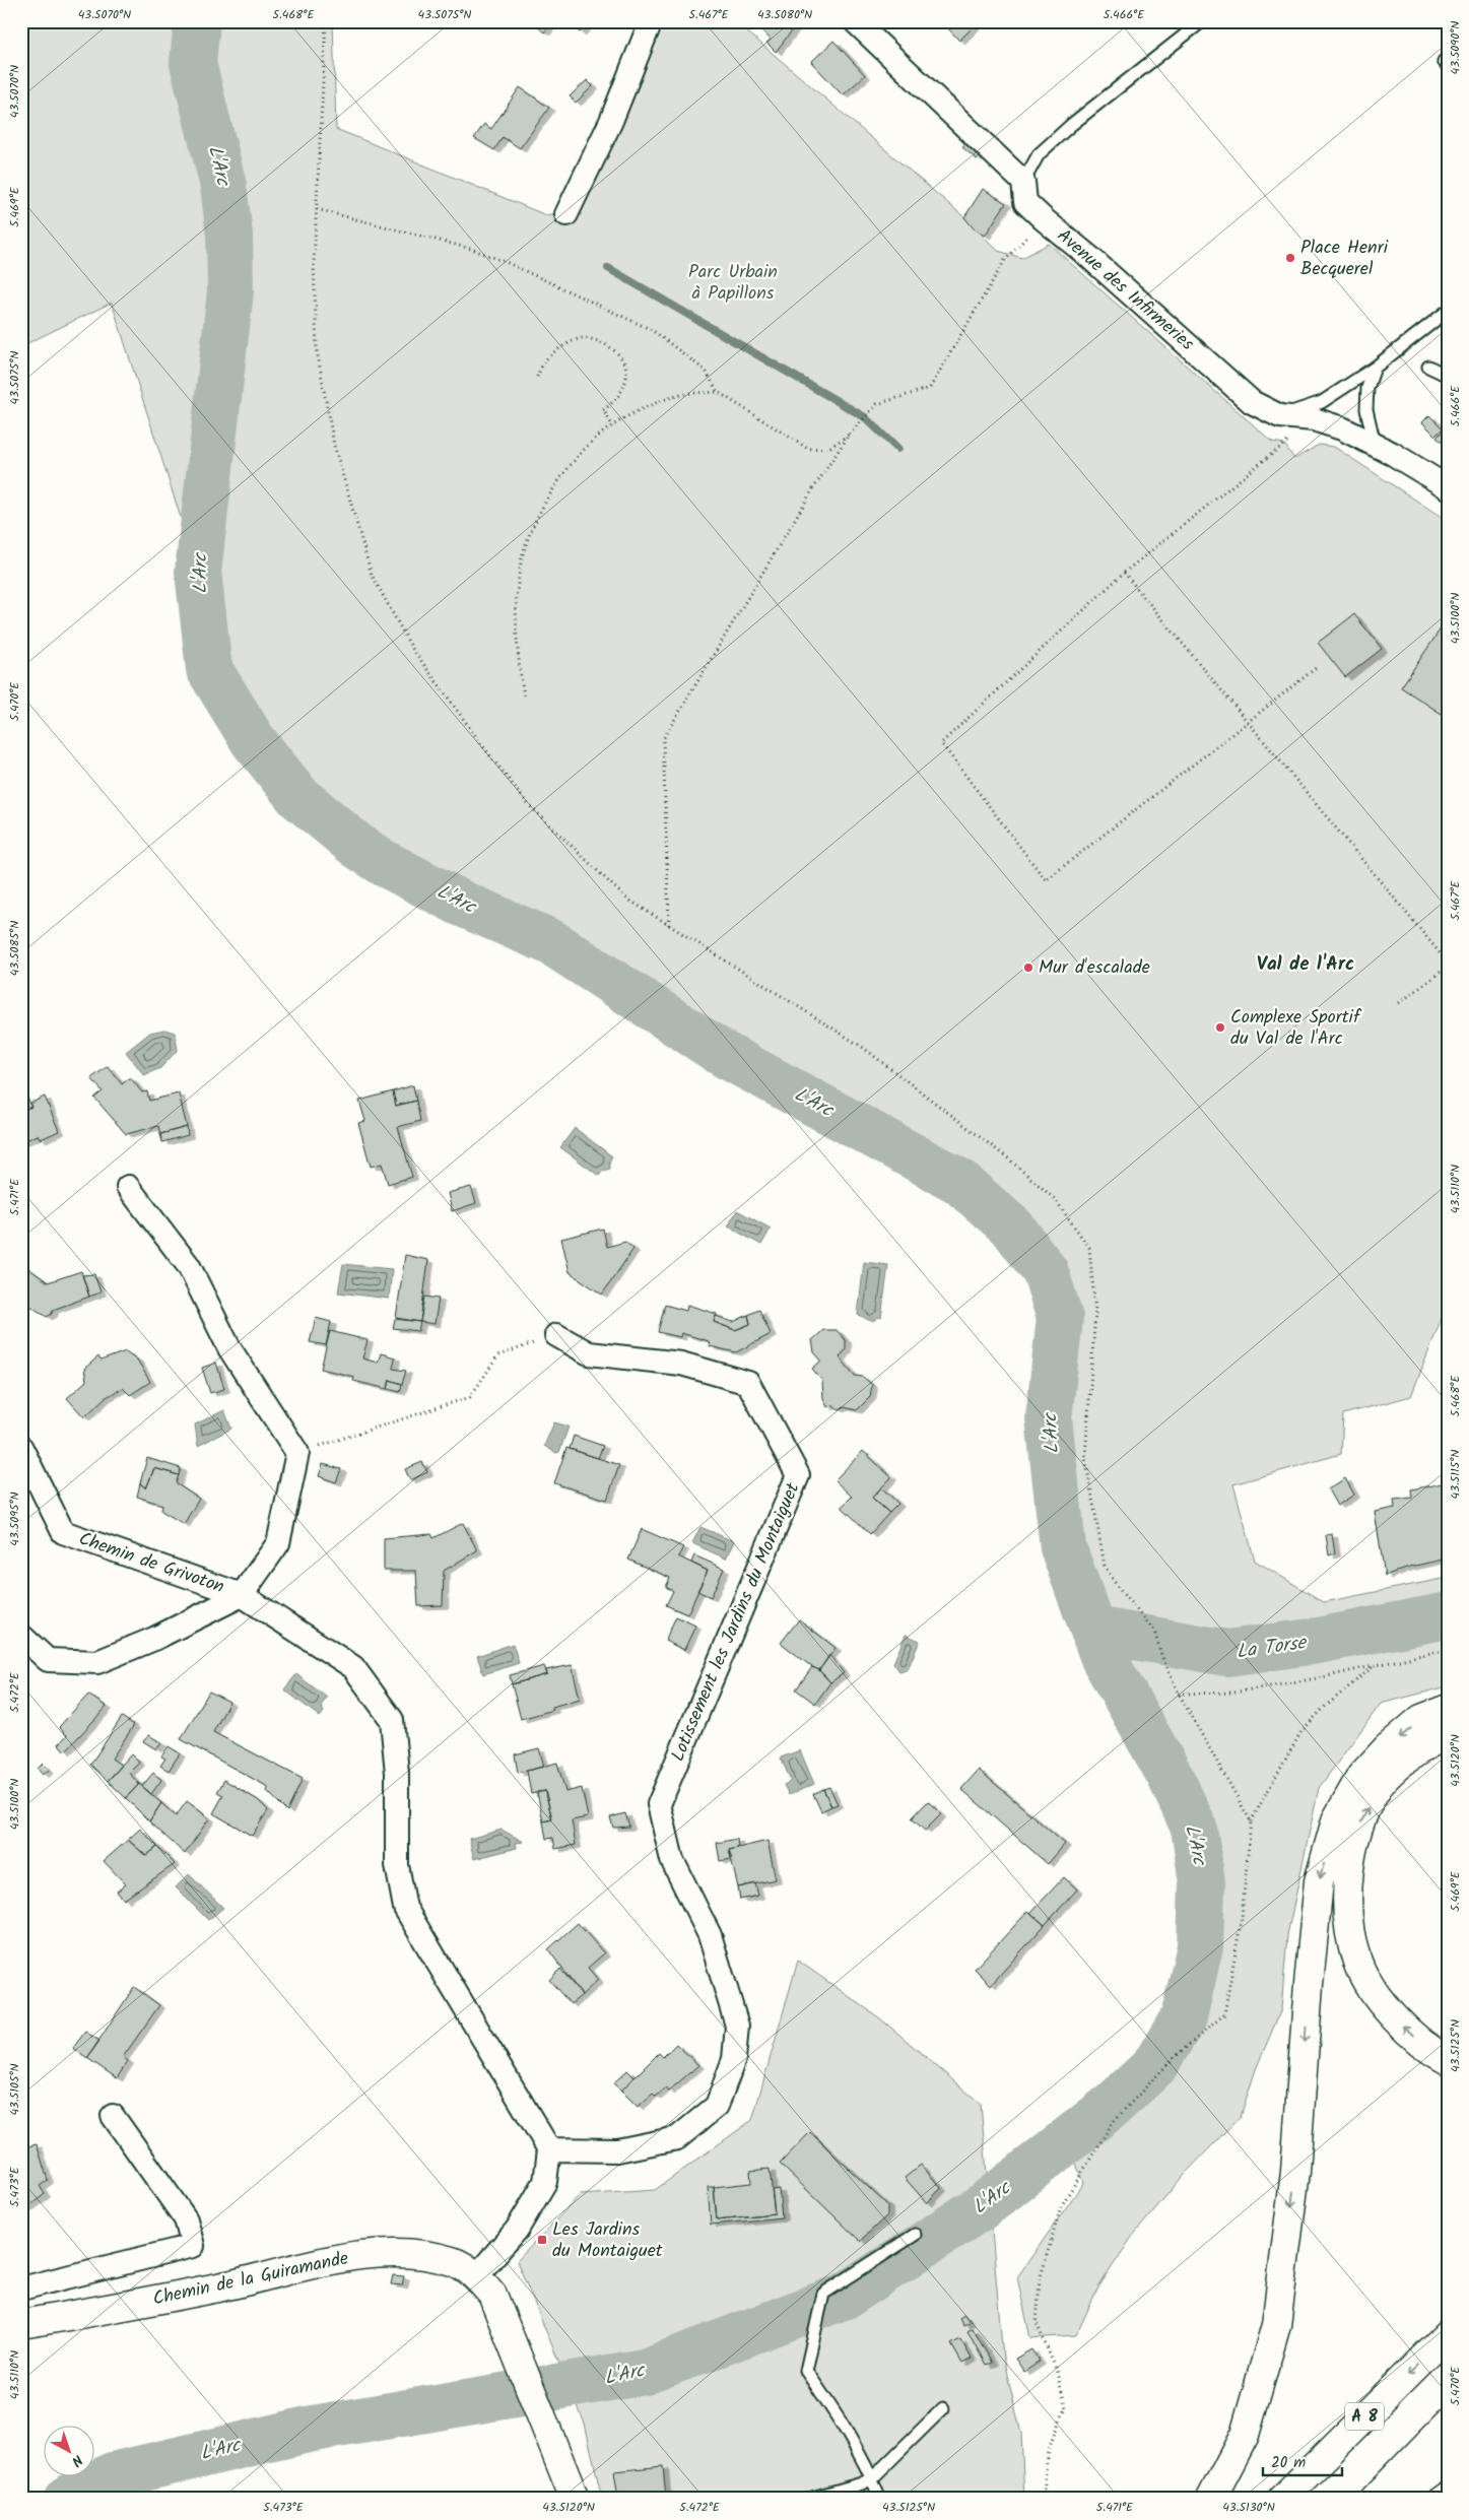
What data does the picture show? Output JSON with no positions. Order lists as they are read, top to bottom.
{
  "streets": {
    "main road": ["Chemin de la Guiramande", "A 8"],
    "street": ["Avenue des Infirmeries", "Chemin de Grivoton", "Lotissement les Jardins du Montaiguet"]
  },
  "crossings": [
    ["Chemin de Grivoton", "Lotissement les Jardins du Montaiguet"]
  ],
  "districts": ["Val de l'Arc"],
  "water": ["L'Arc", "La Torse"],
  "parks": ["Parc Urbain à Papillons"],
  "places": {
    "other": ["Place Henri Becquerel", "Mur d'escalade", "Complexe Sportif du Val de l'Arc"],
    "transit": ["Les Jardins du Montaiguet"]
  },
  "scale_bar": "20 m",
  "north": "bottom right",
  "coordinates": [
    "43.5070°N",
    "5.468°E",
    "43.5075°N",
    "5.467°E",
    "43.5080°N",
    "5.466°E",
    "43.5090°N",
    "5.469°E",
    "43.5100°N",
    "5.470°E",
    "43.5085°N",
    "43.5110°N",
    "5.471°E",
    "43.5115°N",
    "43.5095°N",
    "5.472°E",
    "43.5120°N",
    "43.5125°N",
    "43.5105°N",
    "5.473°E",
    "43.5130°N"
  ]
}
